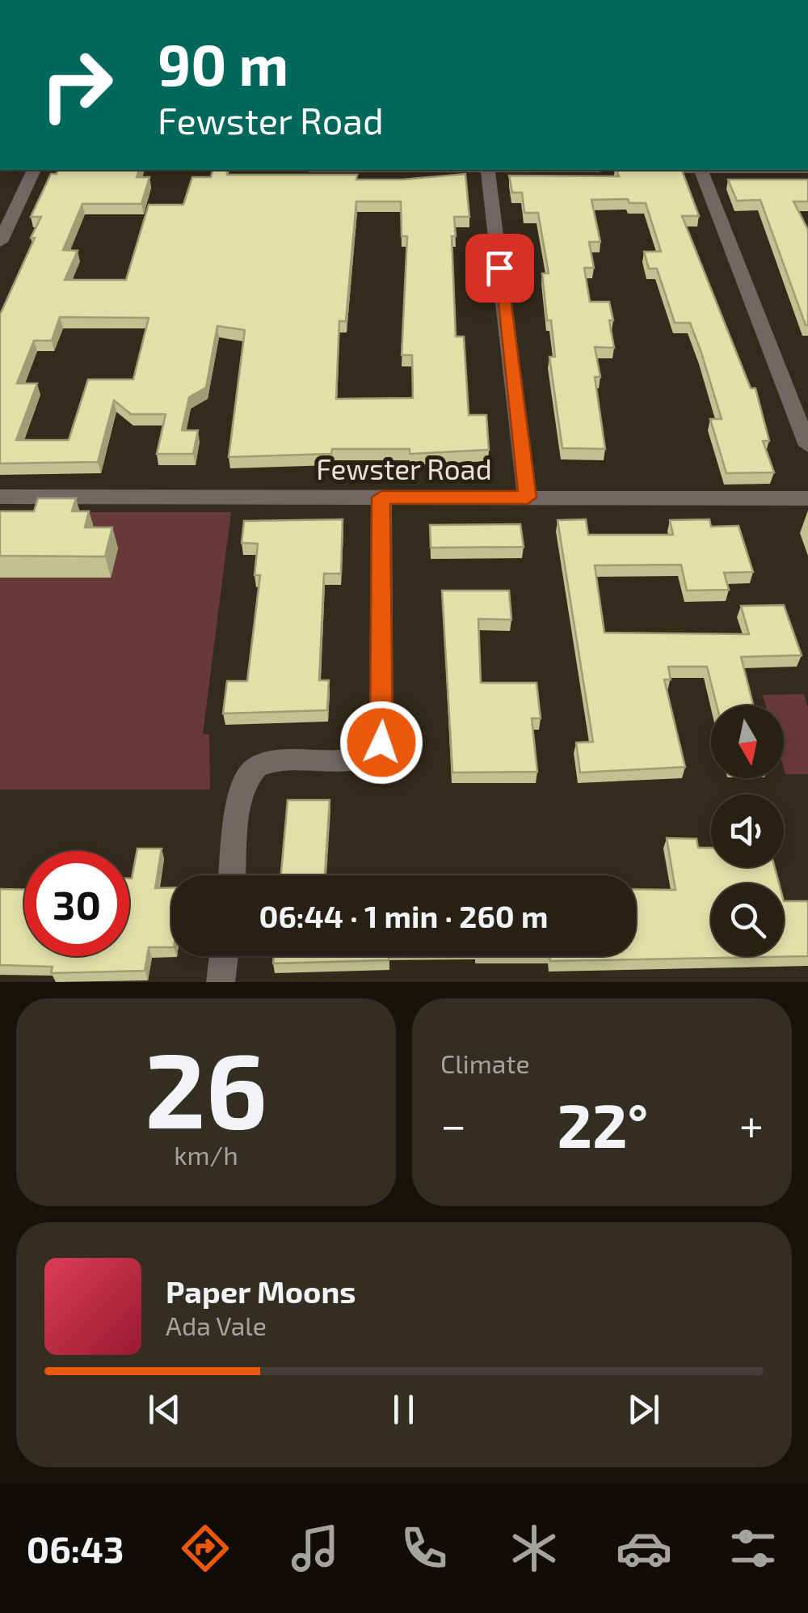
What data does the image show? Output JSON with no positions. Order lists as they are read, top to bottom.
{
  "streets": {
    "street": ["Fewster Road"]
  },
  "north": "bottom",
  "page": {
    "turn": ["90 m", "Fewster Road"],
    "limit": "30",
    "trip": "06:44 · 1 min · 260 m",
    "tile": [
      ["26", "km/h"],
      "Climate"
    ],
    "heat": ["−", "22°", "+"],
    "song": ["Paper Moons", "Ada Vale"],
    "tabs": "06:43"
  }
}
